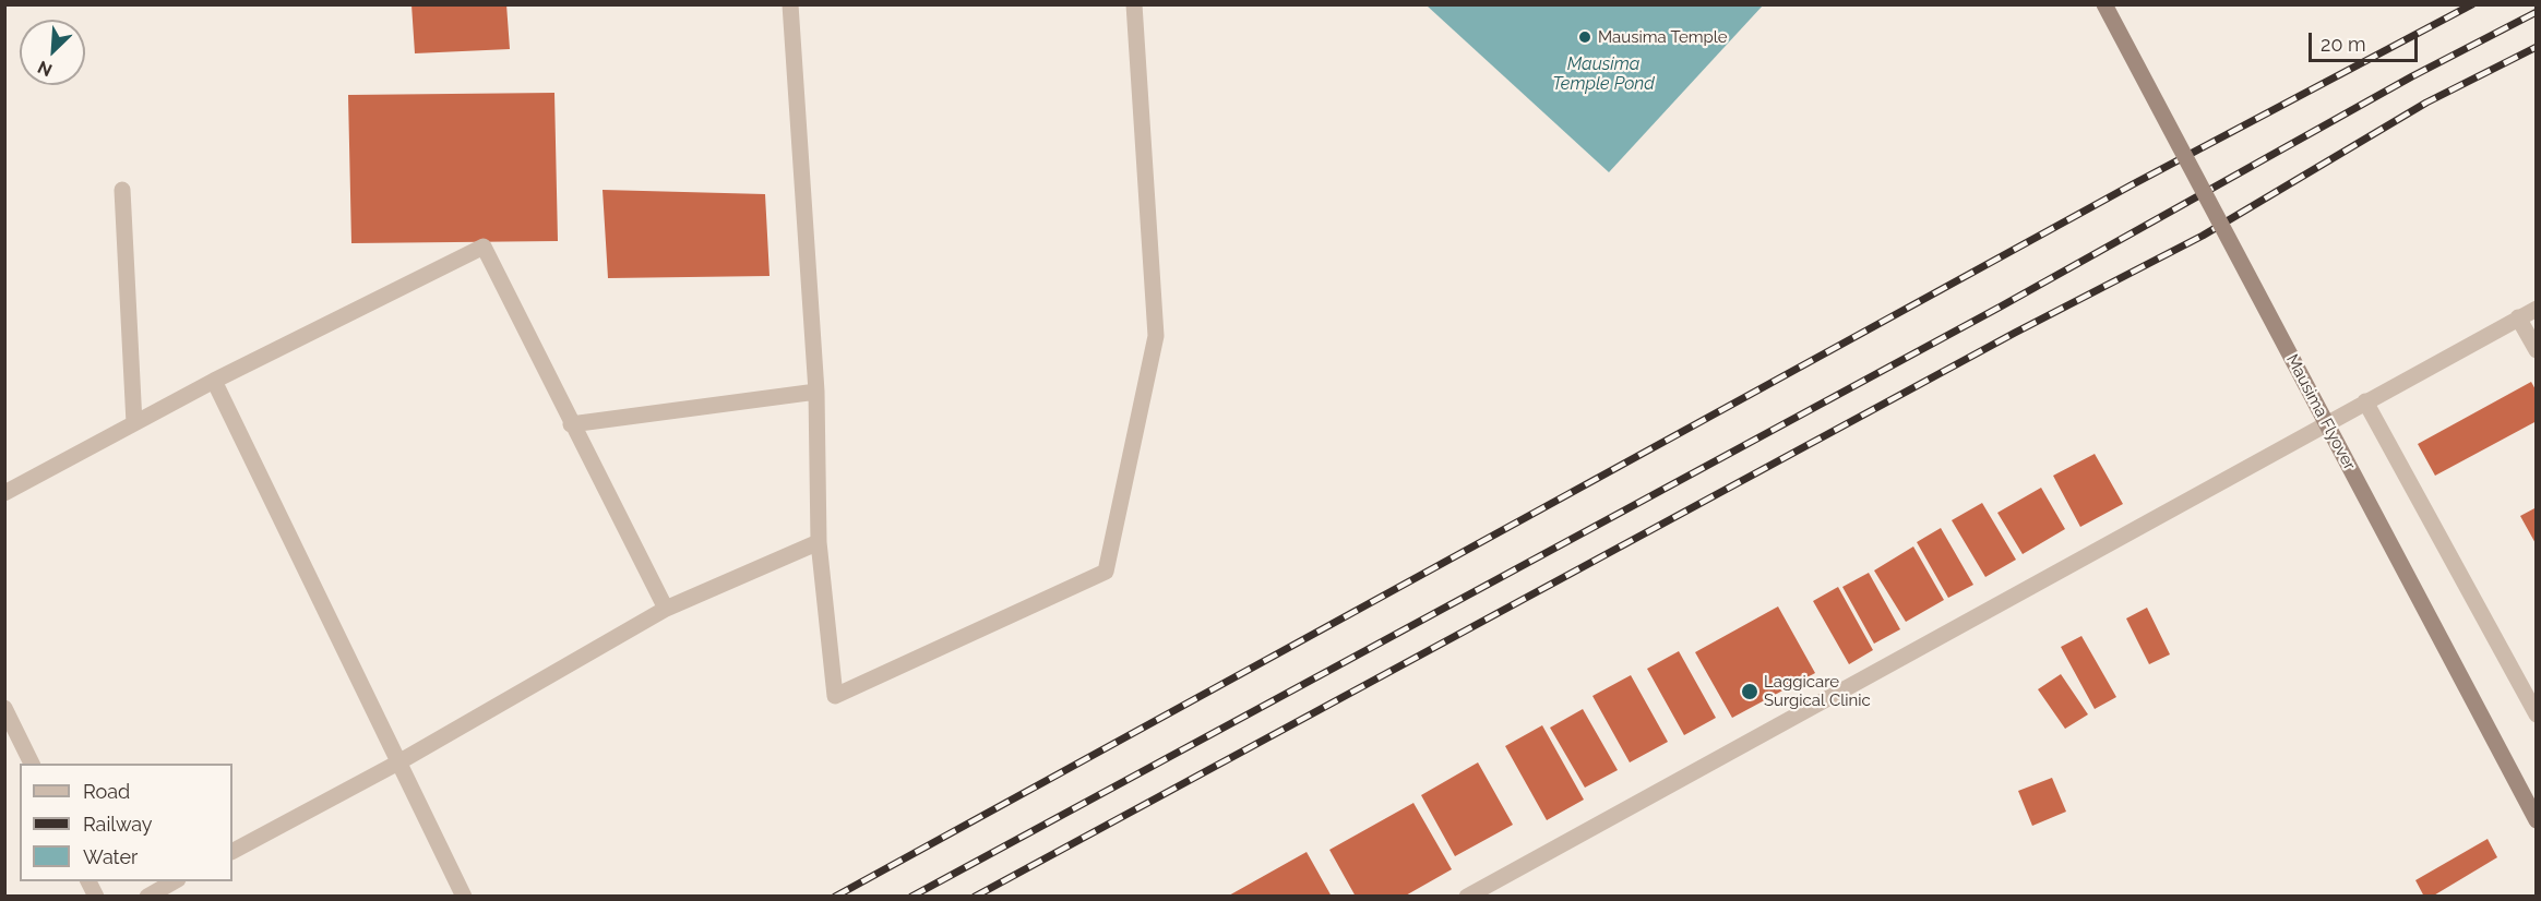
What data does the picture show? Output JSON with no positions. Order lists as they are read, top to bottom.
{
  "streets": {
    "main road": ["Mausima Flyover"]
  },
  "water": ["Mausima Temple Pond"],
  "places": ["Mausima Temple", "Laggicare Surgical Clinic"],
  "legend": ["Road", "Railway", "Water"],
  "scale_bar": "20 m",
  "north": "bottom left"
}
